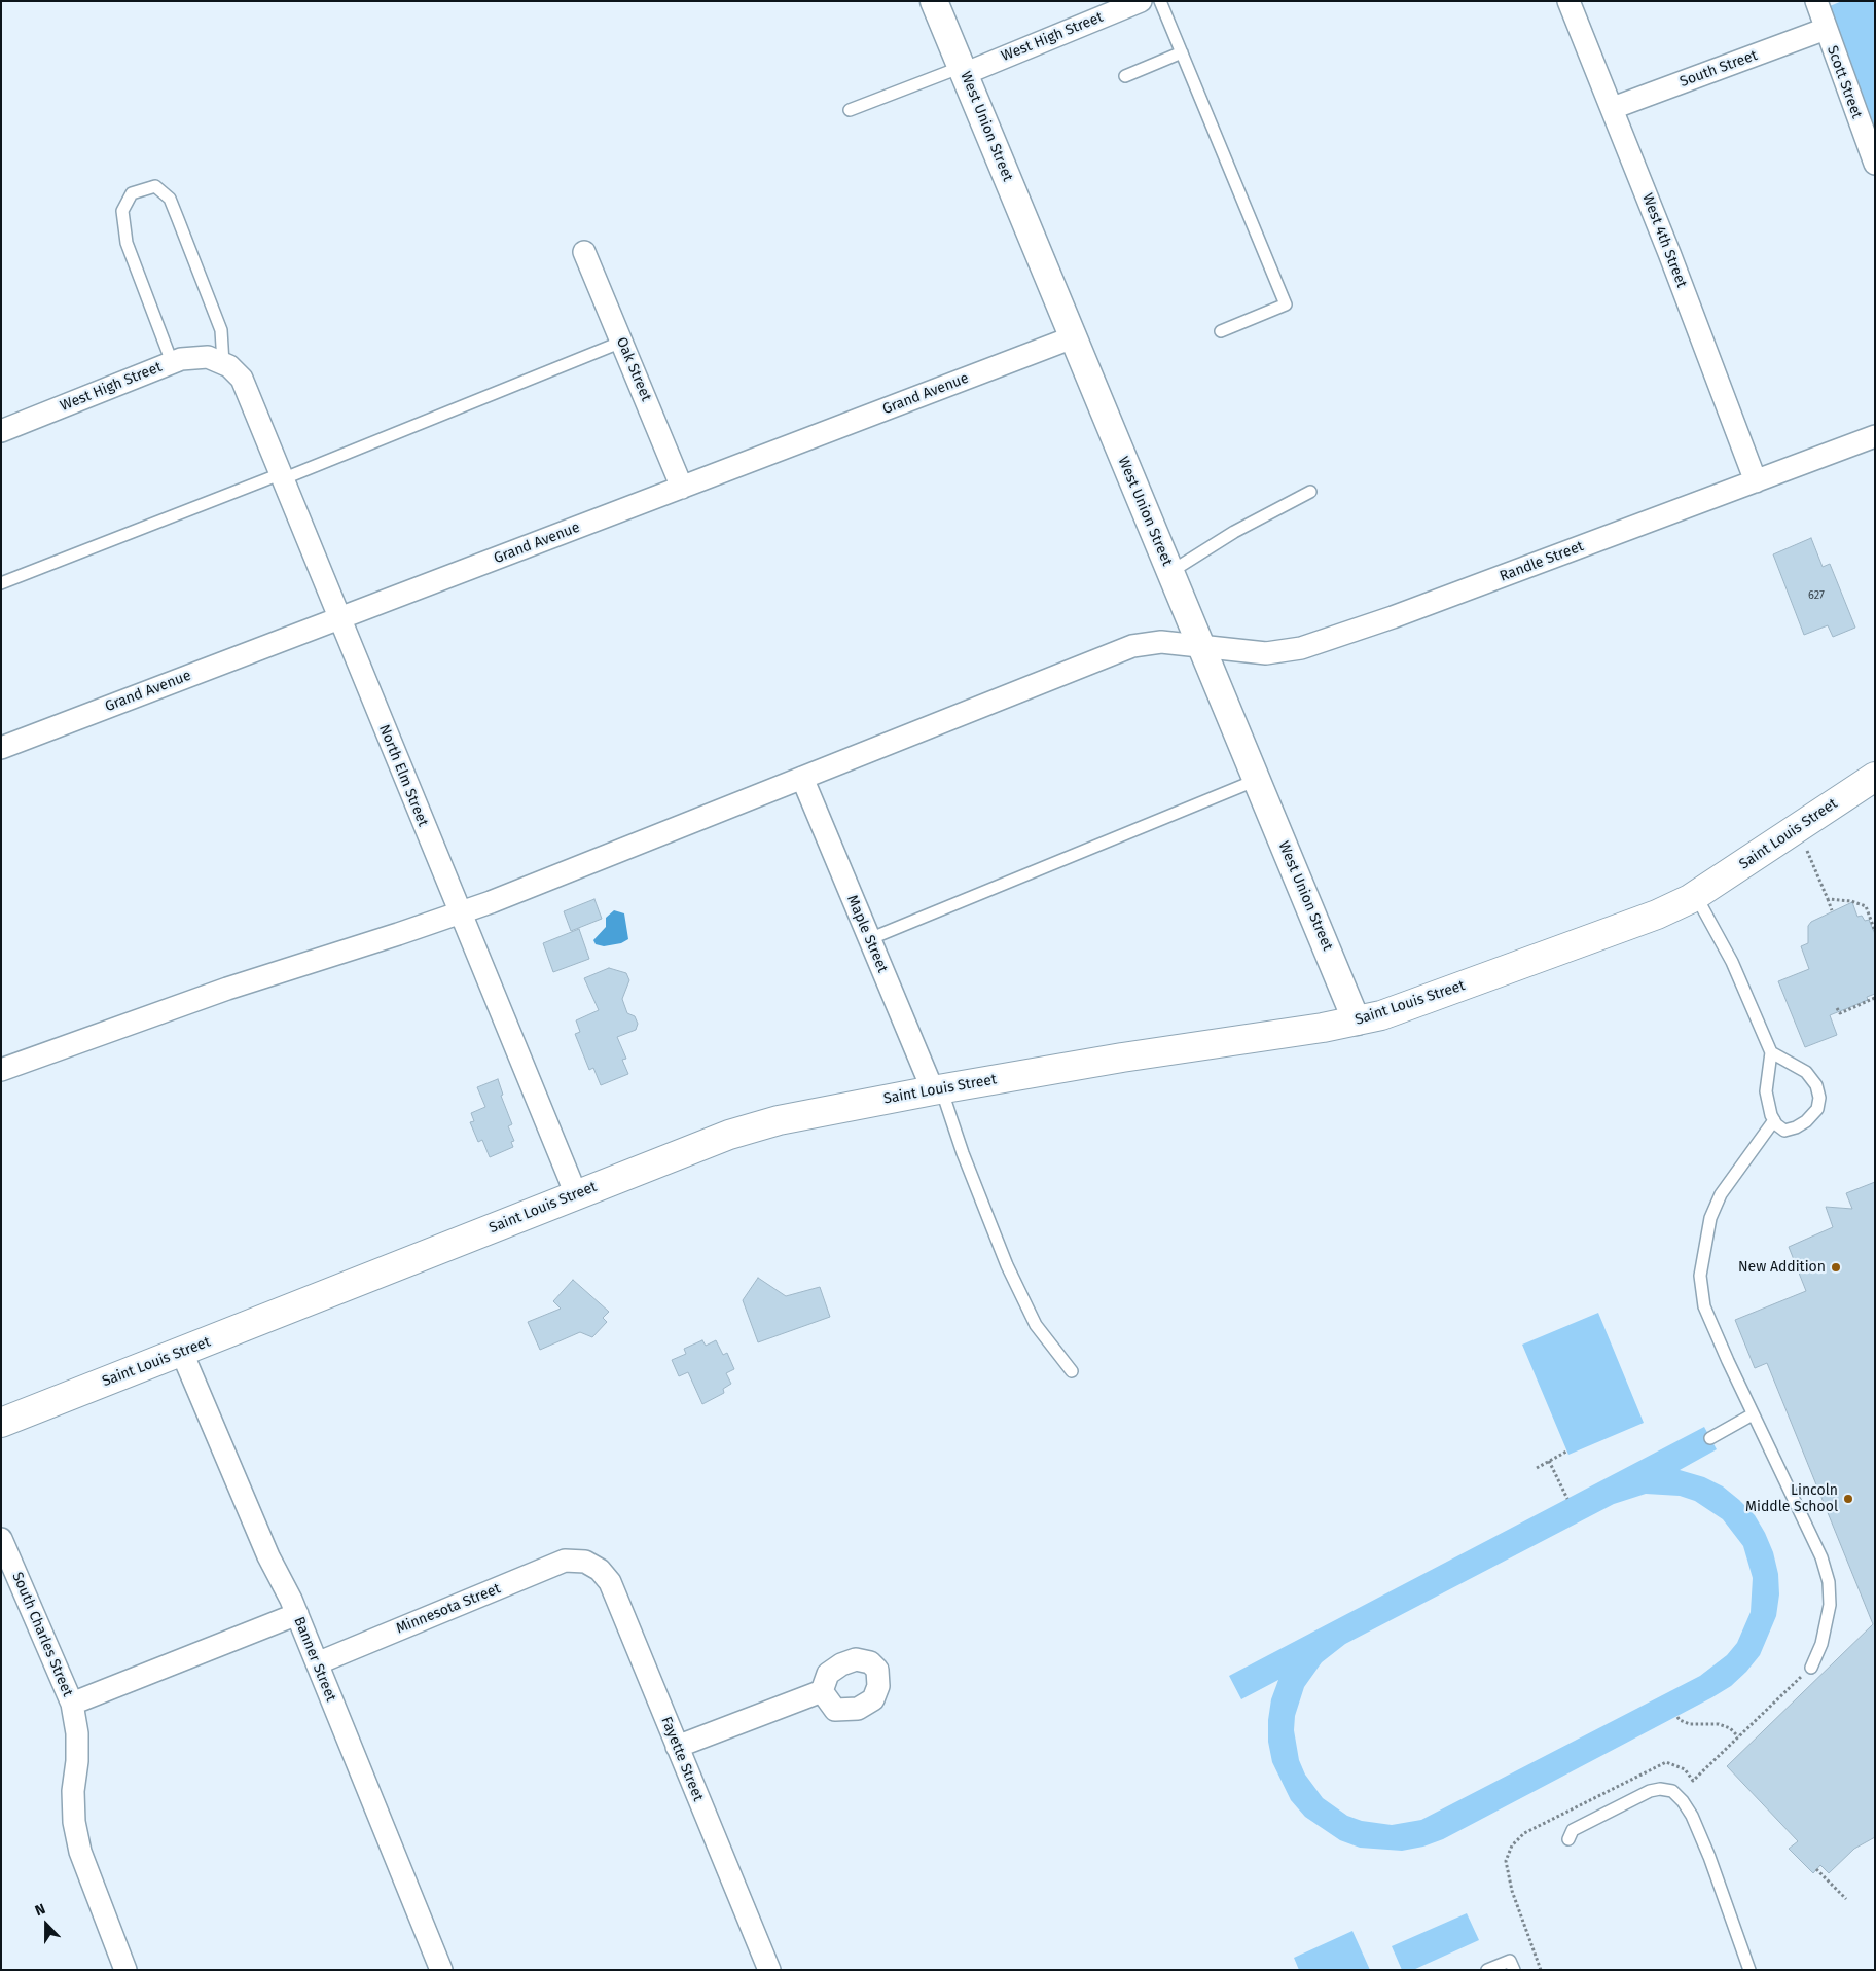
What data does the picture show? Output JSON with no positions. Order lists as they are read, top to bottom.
{
  "streets": {
    "main road": ["Saint Louis Street"],
    "street": [
      "West High Street",
      "South Street",
      "Scott Street",
      "West Union Street",
      "West 4th Street",
      "Oak Street",
      "Grand Avenue",
      "Randle Street",
      "North Elm Street",
      "Maple Street",
      "Minnesota Street",
      "South Charles Street",
      "Banner Street",
      "Fayette Street"
    ]
  },
  "crossings": [
    ["West High Street", "West Union Street"],
    ["West High Street", "North Elm Street"],
    ["South Street", "Scott Street"],
    ["South Street", "West 4th Street"],
    ["West Union Street", "Grand Avenue"],
    ["West Union Street", "Randle Street"],
    ["West Union Street", "Saint Louis Street"],
    ["West 4th Street", "Randle Street"],
    ["Oak Street", "Grand Avenue"],
    ["Grand Avenue", "North Elm Street"],
    ["Randle Street", "North Elm Street"],
    ["Randle Street", "Maple Street"],
    ["North Elm Street", "Saint Louis Street"],
    ["Saint Louis Street", "Maple Street"],
    ["Saint Louis Street", "Banner Street"],
    ["Minnesota Street", "Banner Street"],
    ["Minnesota Street", "Fayette Street"]
  ],
  "places": ["New Addition", "Lincoln Middle School"],
  "house_numbers": ["627"],
  "north": "top"
}
